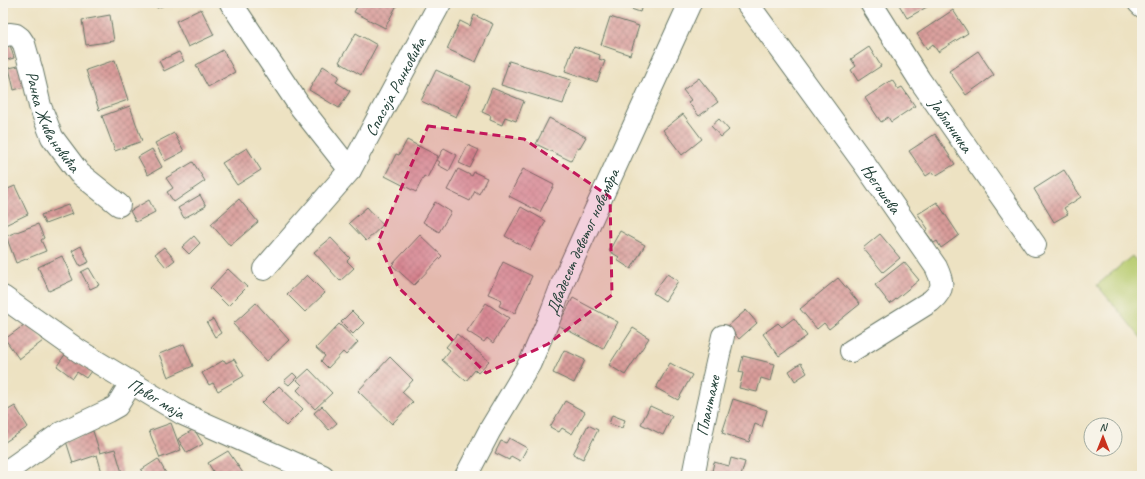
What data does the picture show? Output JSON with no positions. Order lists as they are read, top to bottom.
{
  "streets": {
    "street": [
      "Спасоја Ранковића",
      "Ранка Живановића",
      "Јабланичка",
      "Његошева",
      "Двадесет деветог новембра",
      "Првог маја",
      "Плантаже"
    ]
  },
  "north": "top"
}
